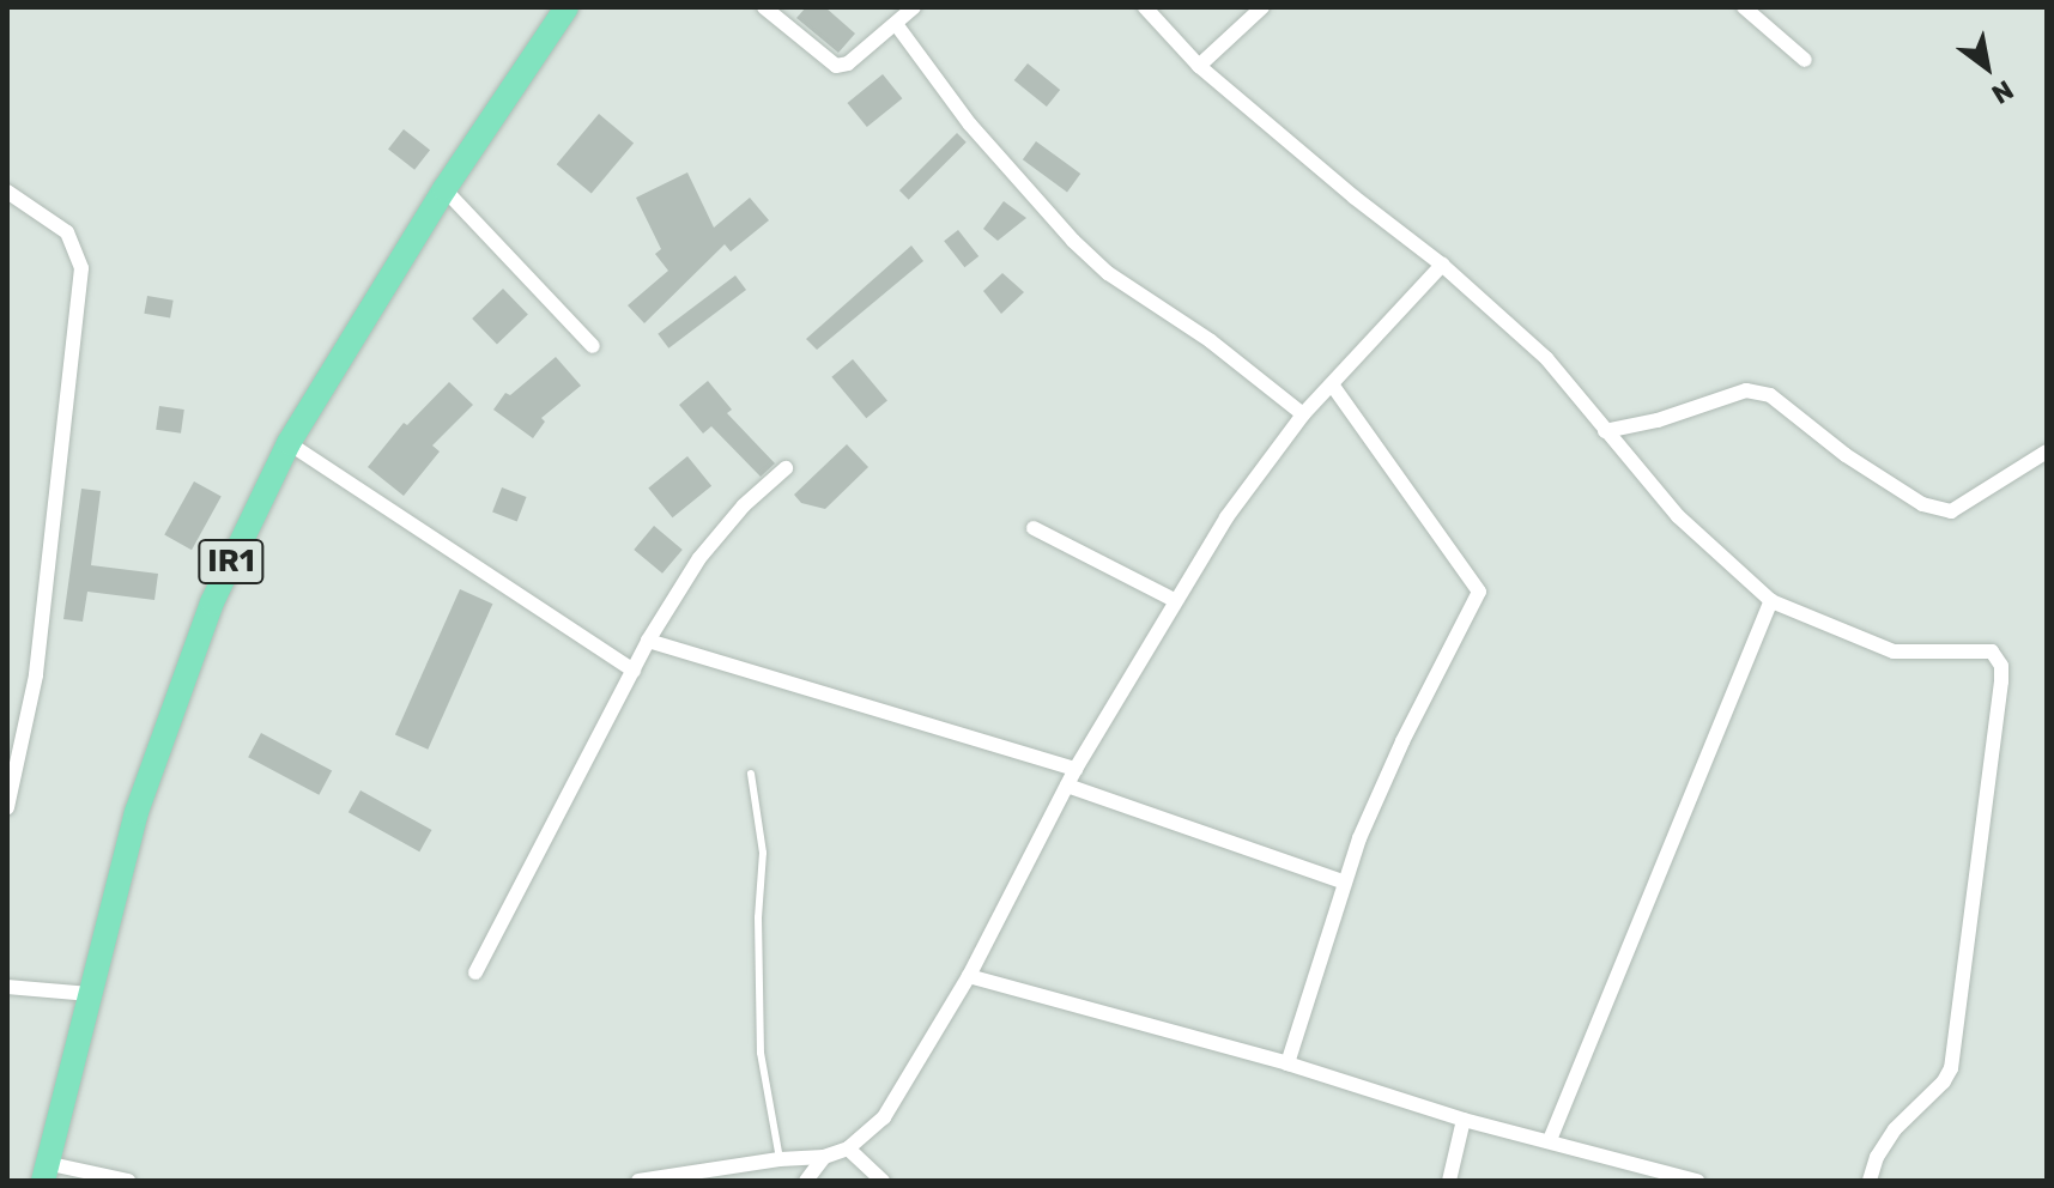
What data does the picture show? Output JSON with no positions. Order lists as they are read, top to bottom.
{
  "streets": {
    "main road": ["IR1"]
  },
  "north": "bottom right"
}
